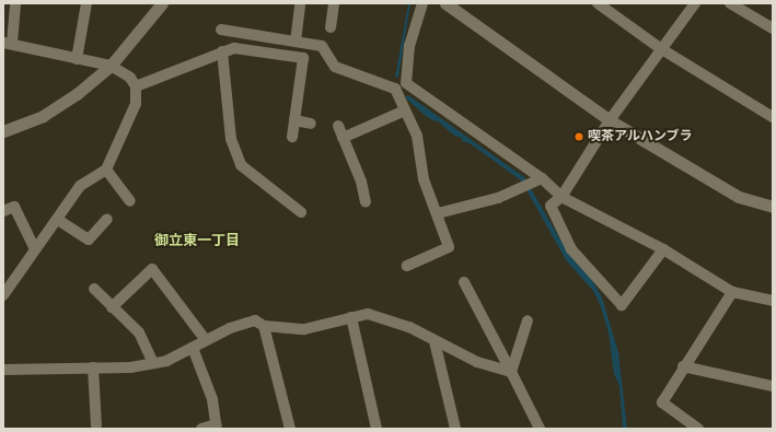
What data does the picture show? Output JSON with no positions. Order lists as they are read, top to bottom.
{
  "districts": ["御立東一丁目"],
  "places": ["喫茶アルハンブラ"]
}
